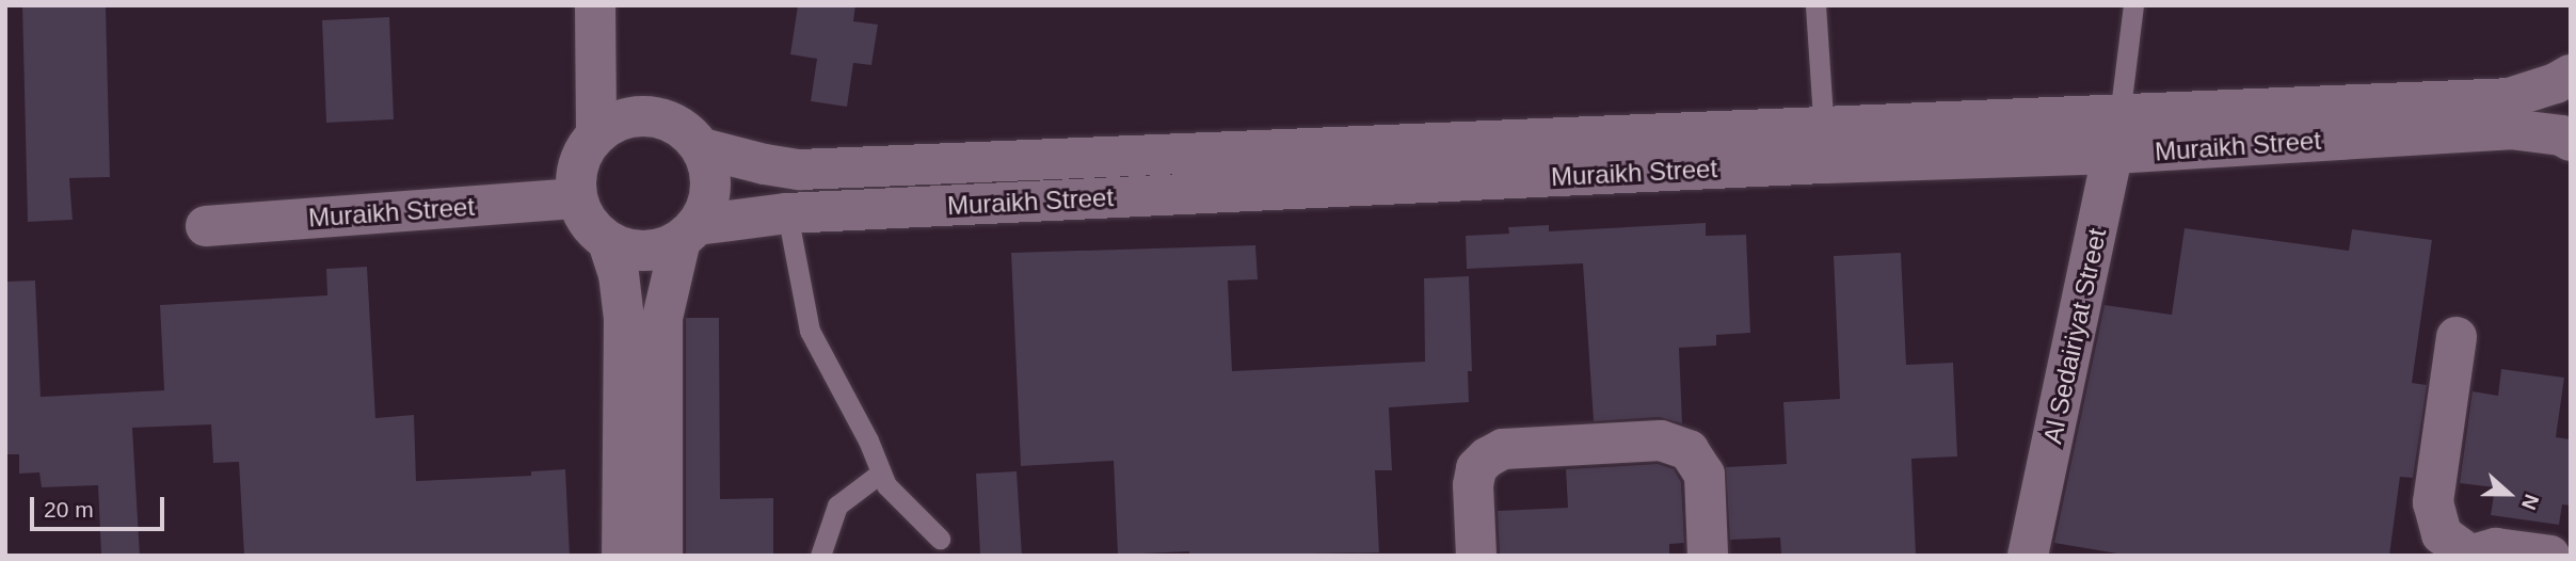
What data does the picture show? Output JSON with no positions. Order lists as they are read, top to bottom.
{
  "streets": {
    "street": ["Muraikh Street", "Al Sedairiyat Street"]
  },
  "crossings": [
    ["Muraikh Street", "Al Sedairiyat Street"]
  ],
  "scale_bar": "20 m",
  "north": "right"
}
